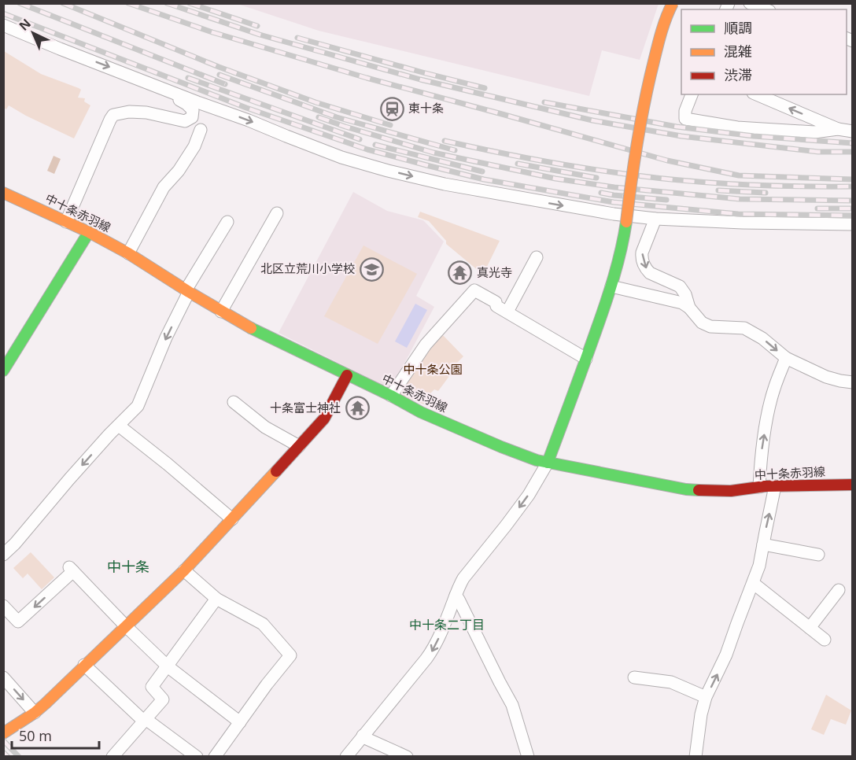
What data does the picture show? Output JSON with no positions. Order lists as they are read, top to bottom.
{
  "streets": {
    "street": ["中十条赤羽線"]
  },
  "districts": ["中十条", "中十条二丁目"],
  "parks": ["中十条公園"],
  "places": {
    "station": ["東十条"],
    "school or university": ["北区立荒川小学校"],
    "temple": ["真光寺", "十条富士神社"]
  },
  "legend": ["順調", "混雑", "渋滞"],
  "scale_bar": "50 m",
  "north": "top left"
}
